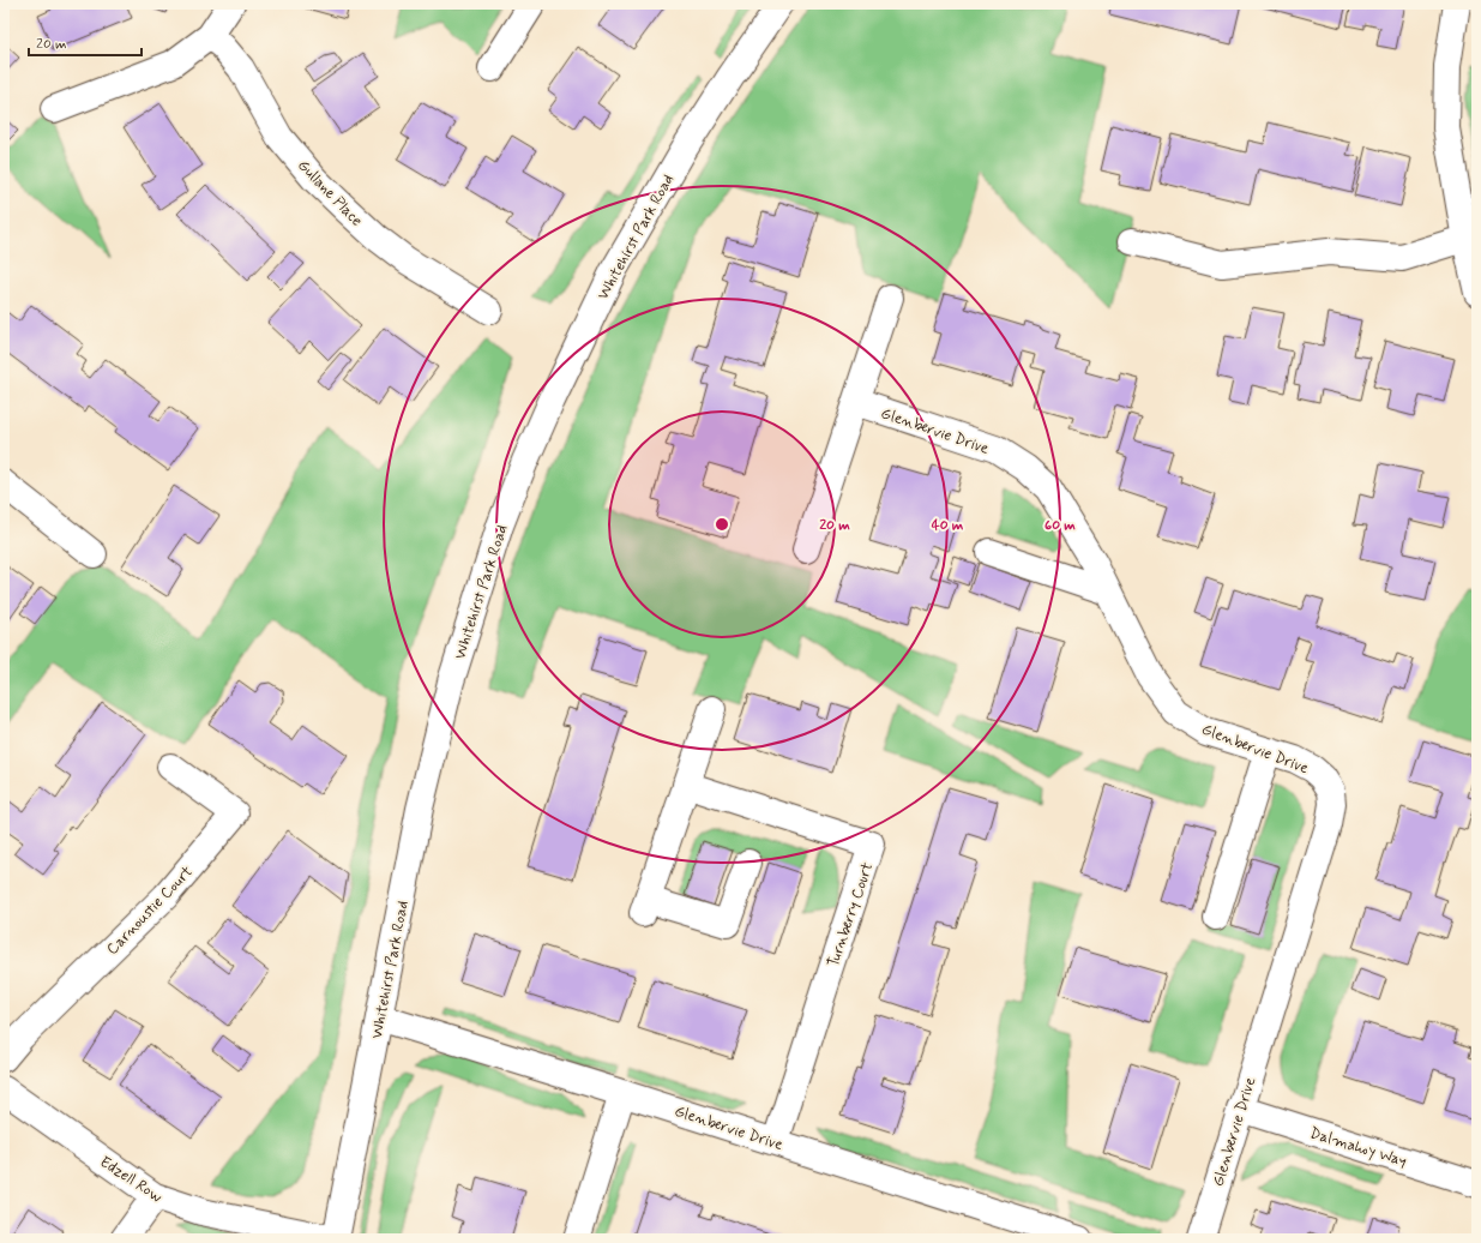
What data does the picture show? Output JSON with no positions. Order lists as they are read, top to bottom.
{
  "streets": {
    "street": [
      "Gullane Place",
      "Whitehirst Park Road",
      "Glenbervie Drive",
      "Carnoustie Court",
      "Turnberry Court",
      "Dalmahoy Way",
      "Edzell Row"
    ]
  },
  "crossings": [
    ["Whitehirst Park Road", "Glenbervie Drive"],
    ["Whitehirst Park Road", "Edzell Row"],
    ["Glenbervie Drive", "Turnberry Court"],
    ["Glenbervie Drive", "Dalmahoy Way"]
  ],
  "scale_bar": "20 m",
  "rings": ["20 m", "40 m", "60 m"]
}
